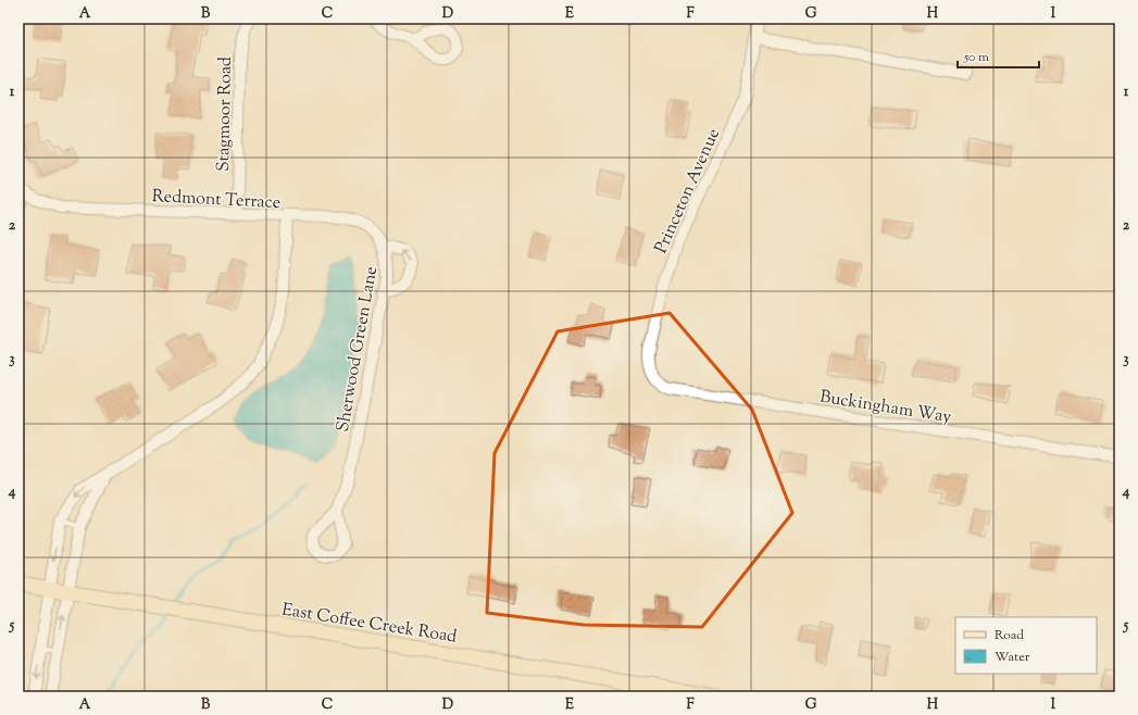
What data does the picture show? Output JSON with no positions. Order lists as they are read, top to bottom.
{
  "streets": {
    "street": [
      "Stagmoor Road",
      "Princeton Avenue",
      "Redmont Terrace",
      "Sherwood Green Lane",
      "Buckingham Way",
      "East Coffee Creek Road"
    ]
  },
  "crossings": [
    ["Stagmoor Road", "Redmont Terrace"],
    ["Princeton Avenue", "Buckingham Way"],
    ["Redmont Terrace", "Sherwood Green Lane"],
    ["Redmont Terrace", "East Coffee Creek Road"]
  ],
  "legend": ["Road", "Water"],
  "scale_bar": "50 m",
  "grid": {
    "columns": [
      "A",
      "B",
      "C",
      "D",
      "E",
      "F",
      "G",
      "H",
      "I"
    ],
    "rows": [
      "1",
      "2",
      "3",
      "4",
      "5"
    ]
  }
}
